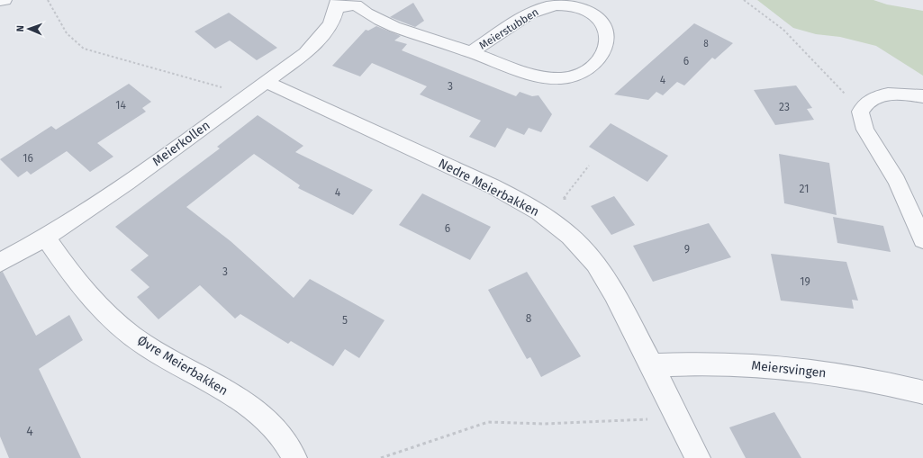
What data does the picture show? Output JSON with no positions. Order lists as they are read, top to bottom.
{
  "streets": {
    "street": [
      "Meierstubben",
      "Meierkollen",
      "Nedre Meierbakken",
      "Øvre Meierbakken",
      "Meiersvingen"
    ]
  },
  "crossings": [
    ["Meierstubben", "Meierkollen"],
    ["Meierkollen", "Nedre Meierbakken"],
    ["Meierkollen", "Øvre Meierbakken"],
    ["Nedre Meierbakken", "Meiersvingen"]
  ],
  "house_numbers": [
    "8",
    "6",
    "4",
    "3",
    "14",
    "23",
    "16",
    "21",
    "4",
    "6",
    "9",
    "3",
    "19",
    "8",
    "5",
    "4"
  ],
  "north": "left"
}
